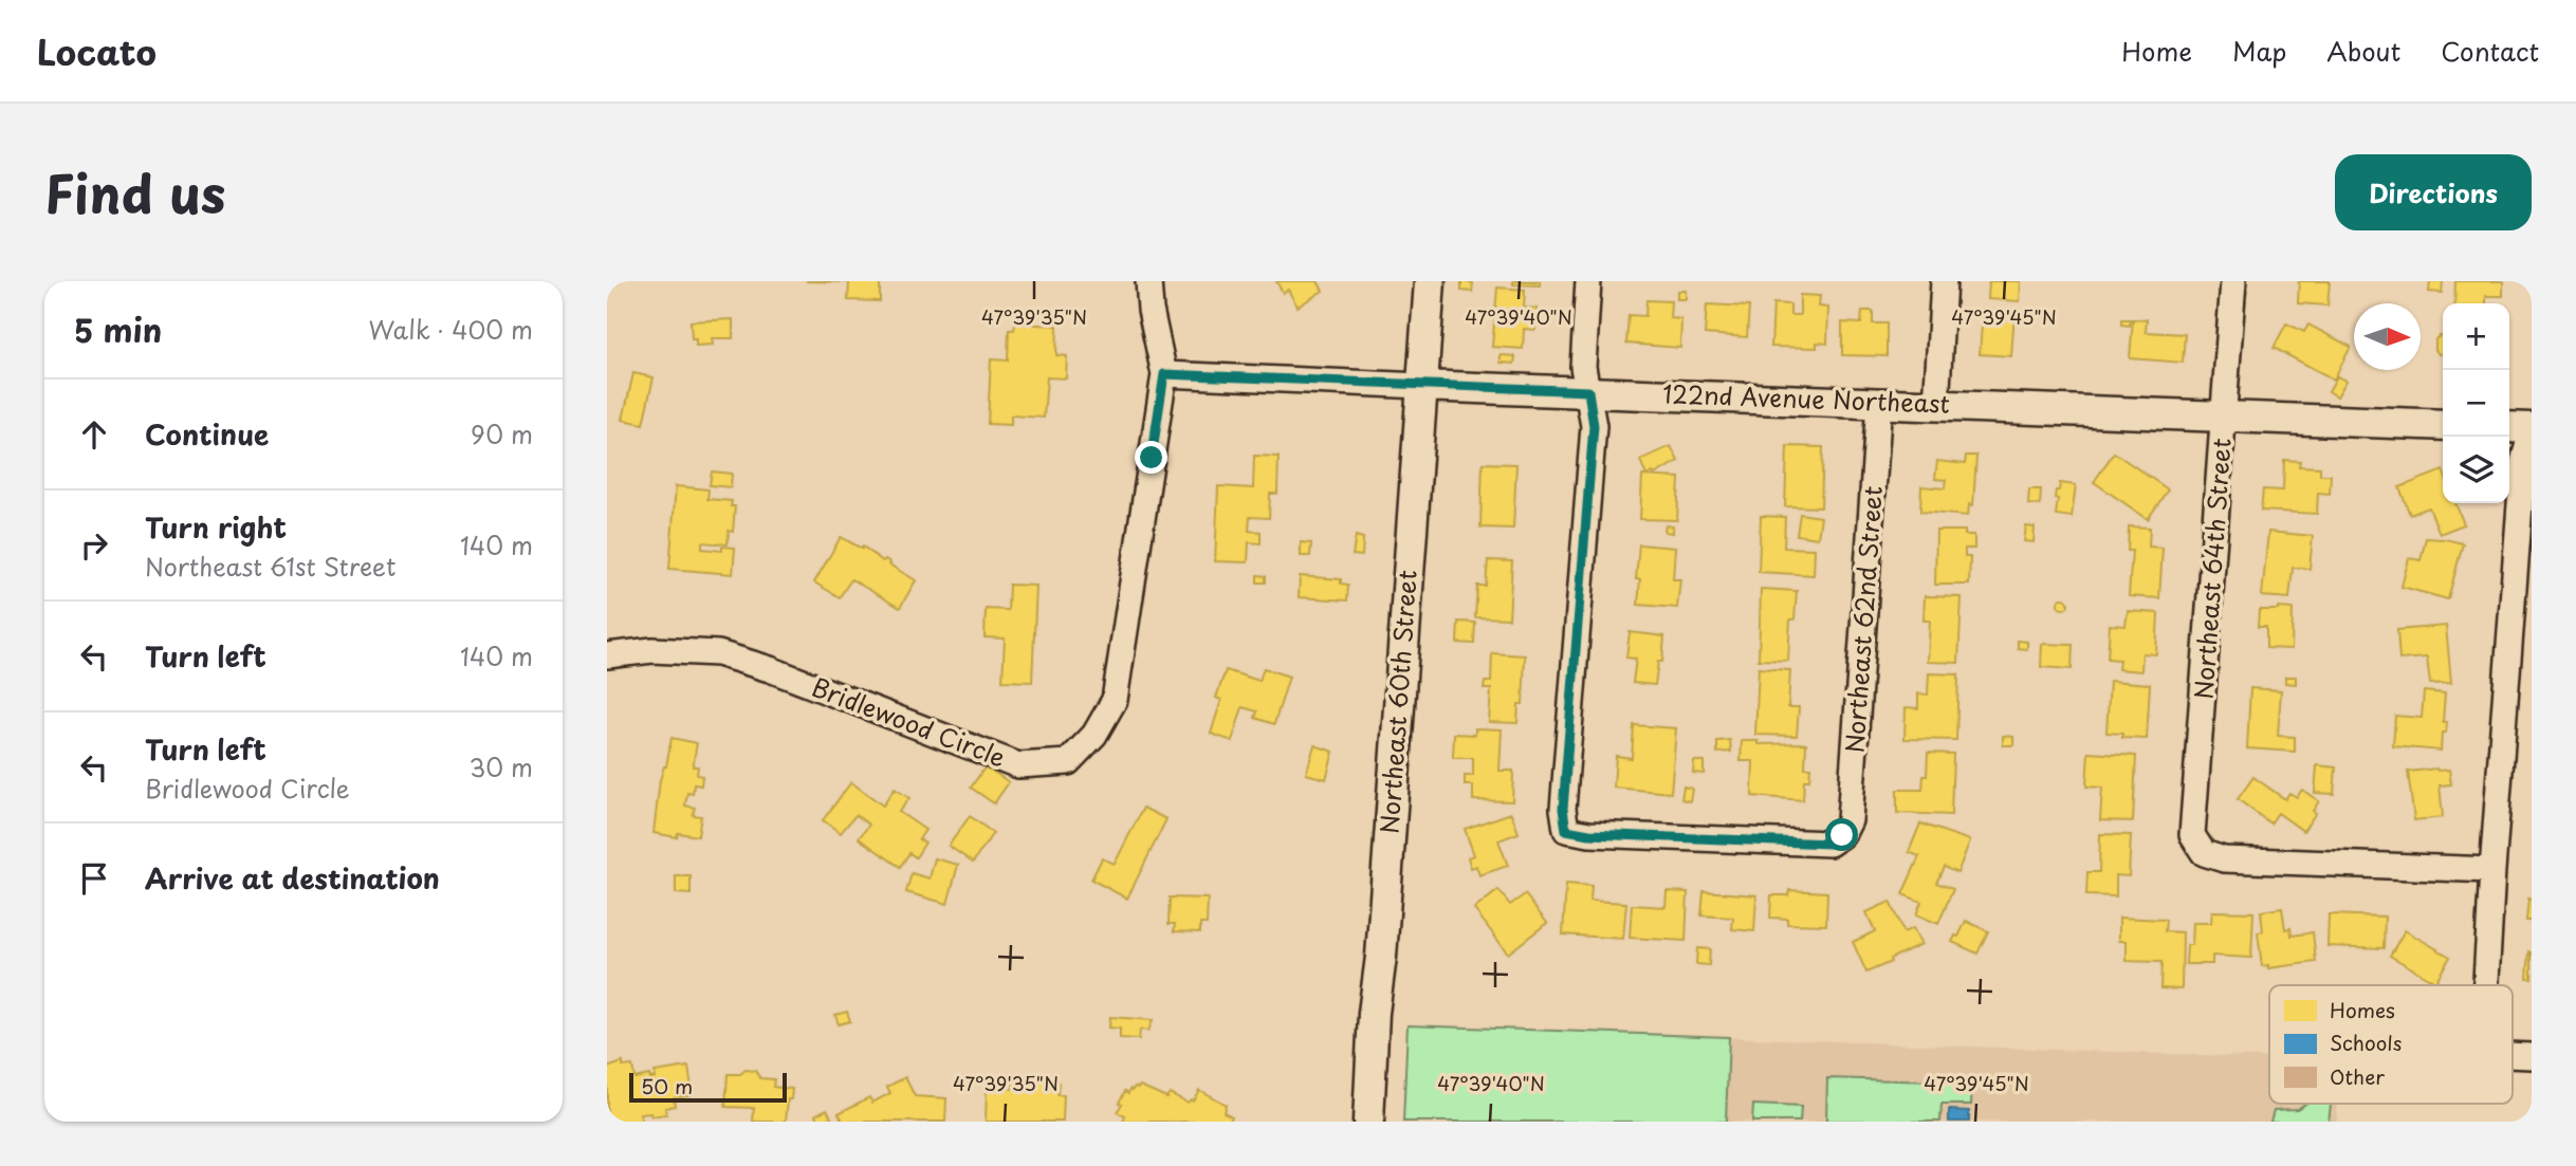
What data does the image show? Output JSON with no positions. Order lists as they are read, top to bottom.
{
  "streets": {
    "street": [
      "122nd Avenue Northeast",
      "Northeast 64th Street",
      "Northeast 62nd Street",
      "Northeast 60th Street",
      "Bridlewood Circle"
    ]
  },
  "crossings": [
    ["122nd Avenue Northeast", "Northeast 64th Street"],
    ["122nd Avenue Northeast", "Northeast 62nd Street"],
    ["122nd Avenue Northeast", "Northeast 60th Street"],
    ["122nd Avenue Northeast", "Bridlewood Circle"]
  ],
  "legend": ["Homes", "Schools", "Other"],
  "scale_bar": "50 m",
  "north": "right",
  "page": {
    "header": "Locato",
    "nav": [
      "Home",
      "Map",
      "About",
      "Contact"
    ],
    "title": "Find us",
    "buttons": "Directions",
    "heading": ["5 min", "Walk · 400 m"],
    "map_buttons": ["+", "−"],
    "list": [
      ["Continue", "90 m"],
      ["Turn right", "Northeast 61st Street", "140 m"],
      ["Turn left", "140 m"],
      ["Turn left", "Bridlewood Circle", "30 m"],
      "Arrive at destination"
    ],
    "scale": "50 m"
  },
  "coordinates": ["47°39'35\"N", "47°39'40\"N", "47°39'45\"N"]
}
